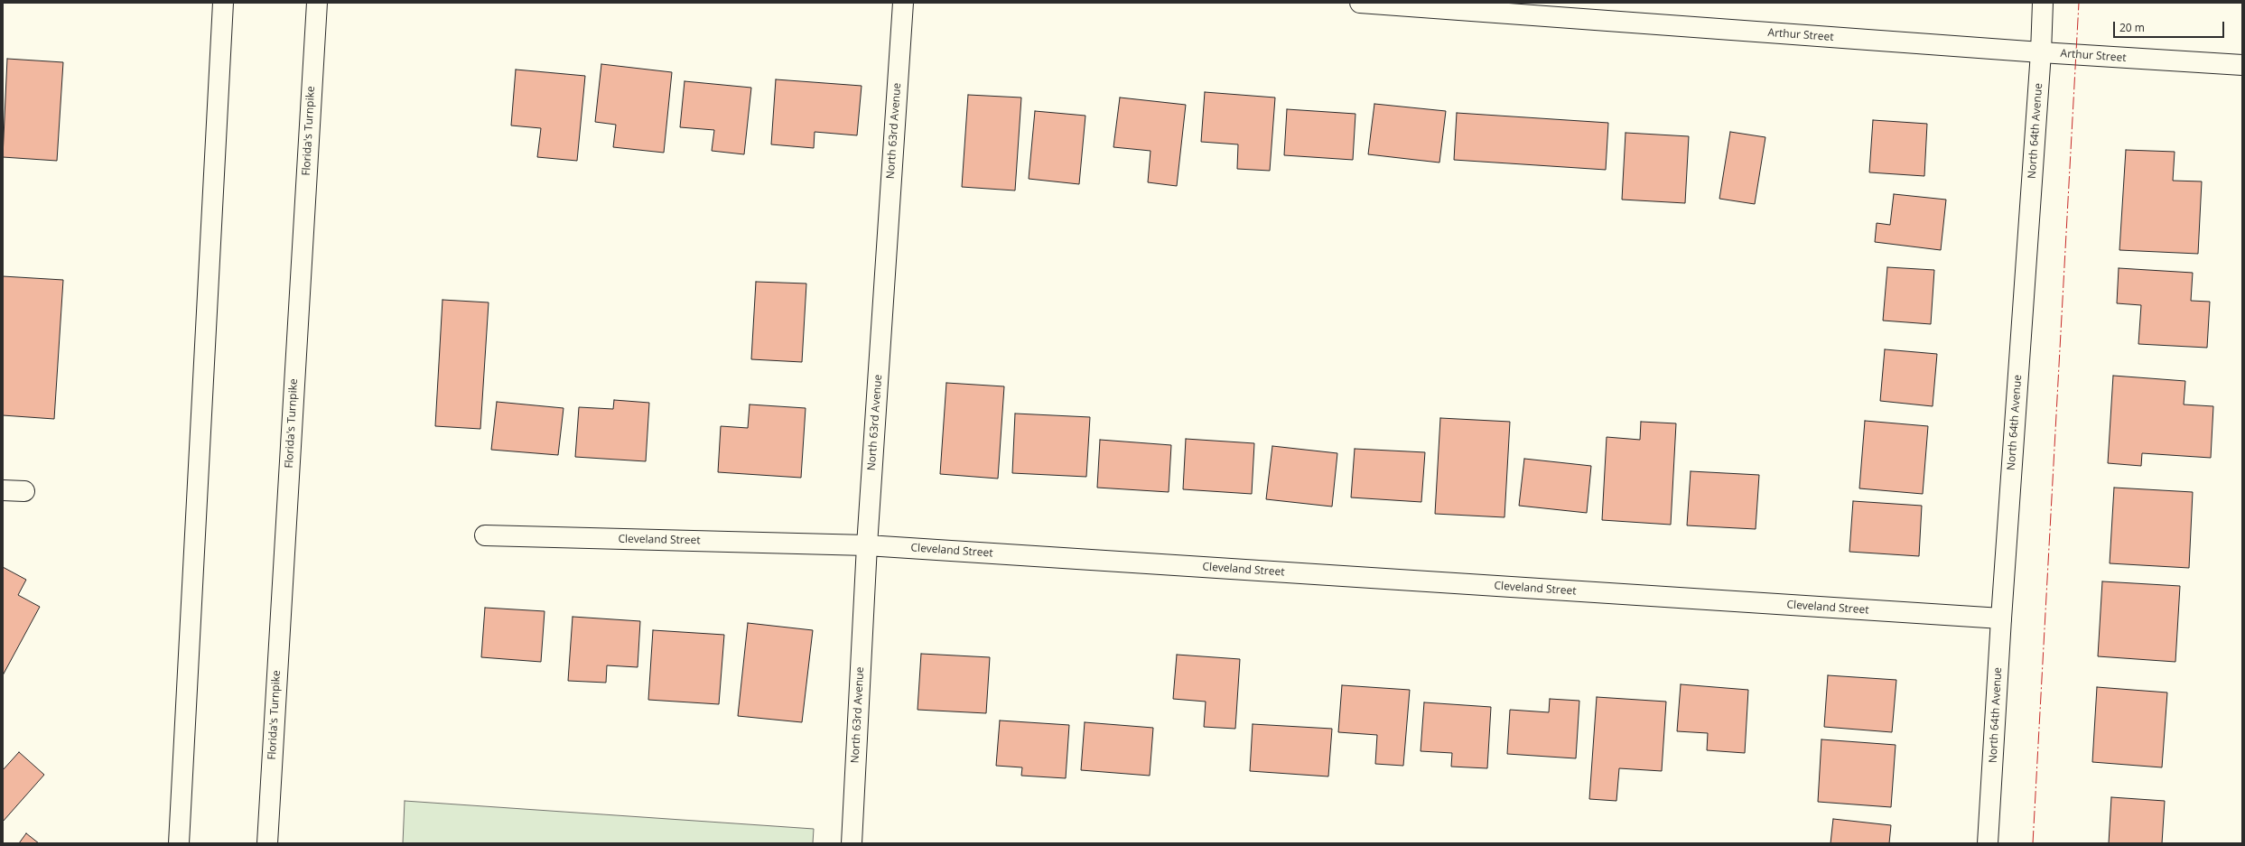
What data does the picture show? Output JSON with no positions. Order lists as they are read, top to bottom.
{
  "streets": {
    "main road": [
      "Arthur Street",
      "Florida's Turnpike",
      "North 63rd Avenue",
      "North 64th Avenue",
      "Cleveland Street"
    ]
  },
  "crossings": [
    ["Arthur Street", "North 64th Avenue"],
    ["North 63rd Avenue", "Cleveland Street"],
    ["North 64th Avenue", "Cleveland Street"]
  ],
  "scale_bar": "20 m"
}
